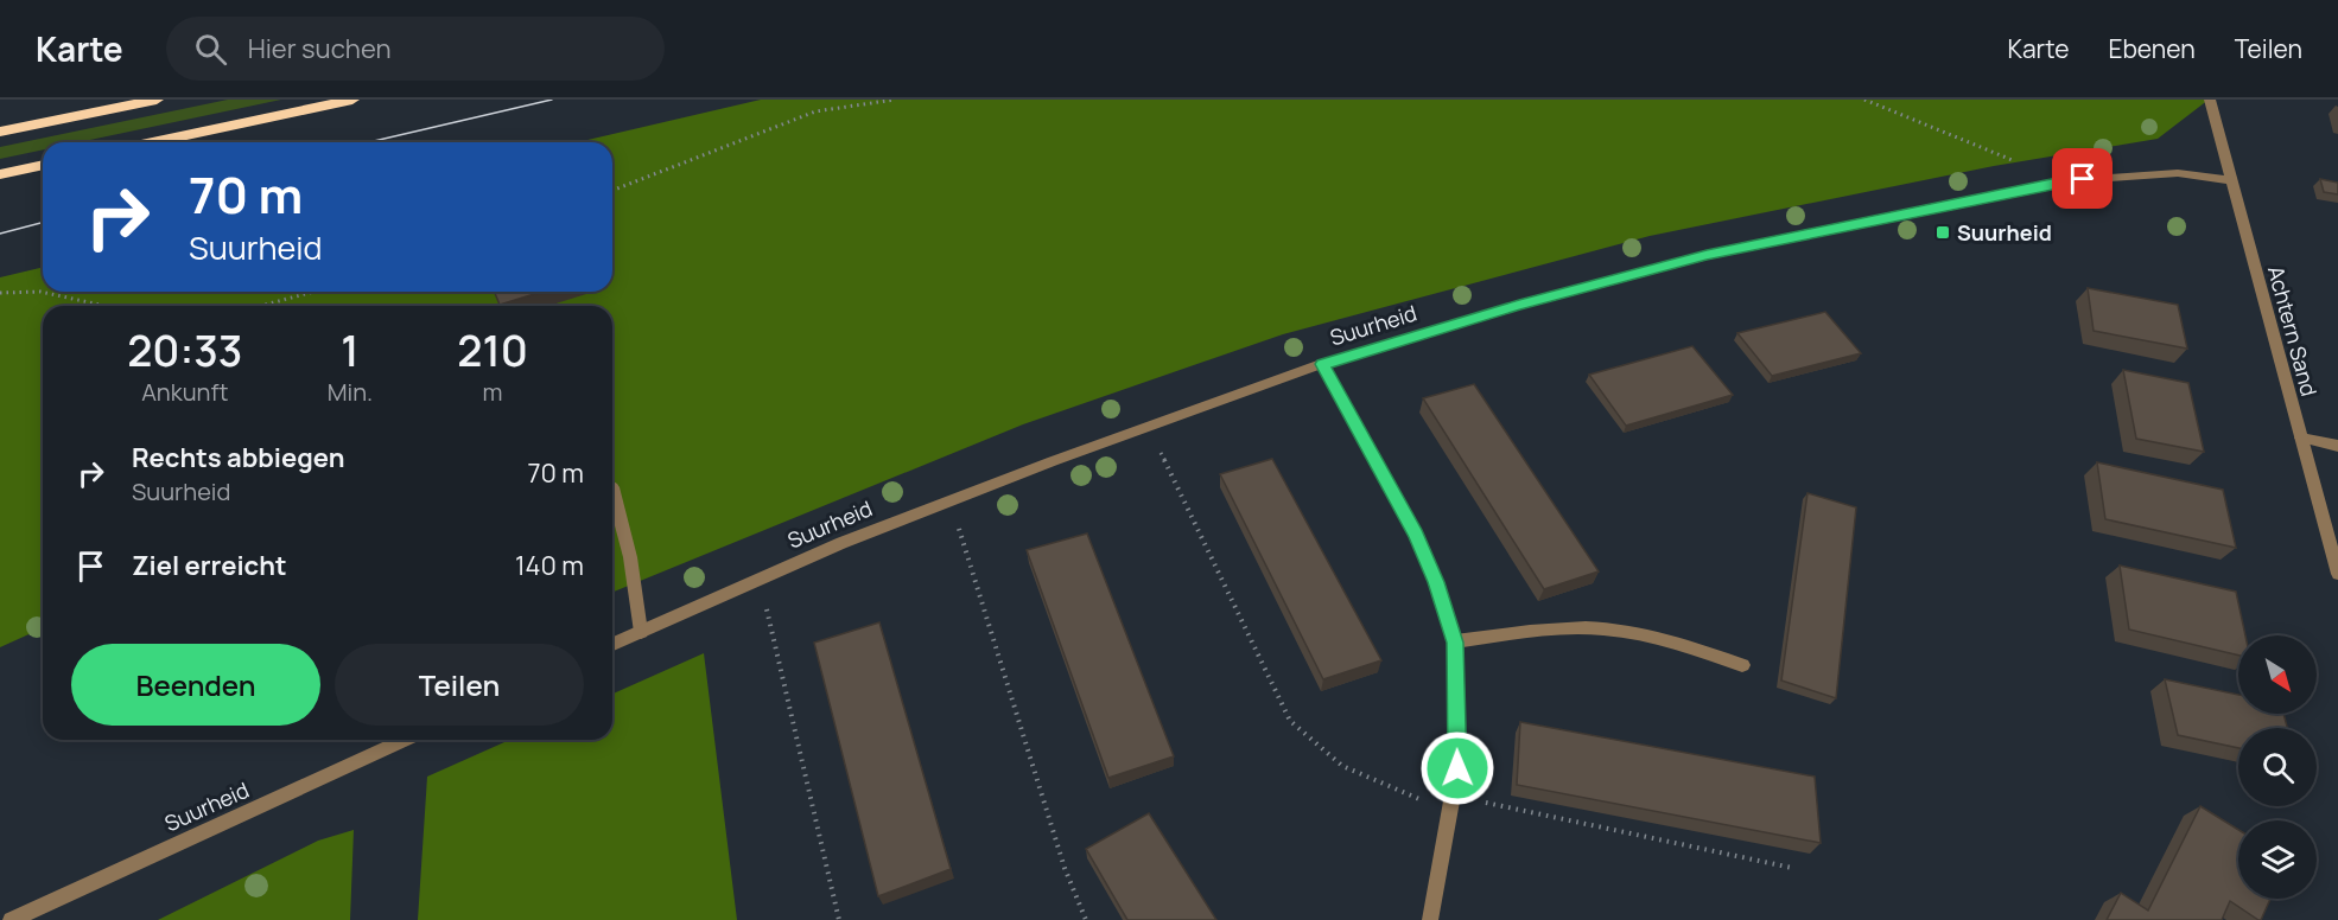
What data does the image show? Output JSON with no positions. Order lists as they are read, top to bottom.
{
  "streets": {
    "street": ["Suurheid", "Achtern Sand"]
  },
  "crossings": [
    ["Suurheid", "Achtern Sand"]
  ],
  "places": {
    "transit": ["Suurheid"]
  },
  "north": "bottom right",
  "page": {
    "header": "Karte",
    "search": "Hier suchen",
    "nav": ["Karte", "Ebenen", "Teilen"],
    "turn": ["70 m", "Suurheid"],
    "eta": [
      "20:33",
      "Ankunft",
      "1",
      "Min.",
      "210",
      "m"
    ],
    "list": [
      {
        "name": "Rechts abbiegen",
        "note": "Suurheid",
        "value": "70 m"
      },
      {
        "name": "Ziel erreicht",
        "value": "140 m"
      }
    ],
    "buttons": ["Beenden", "Teilen"]
  }
}
